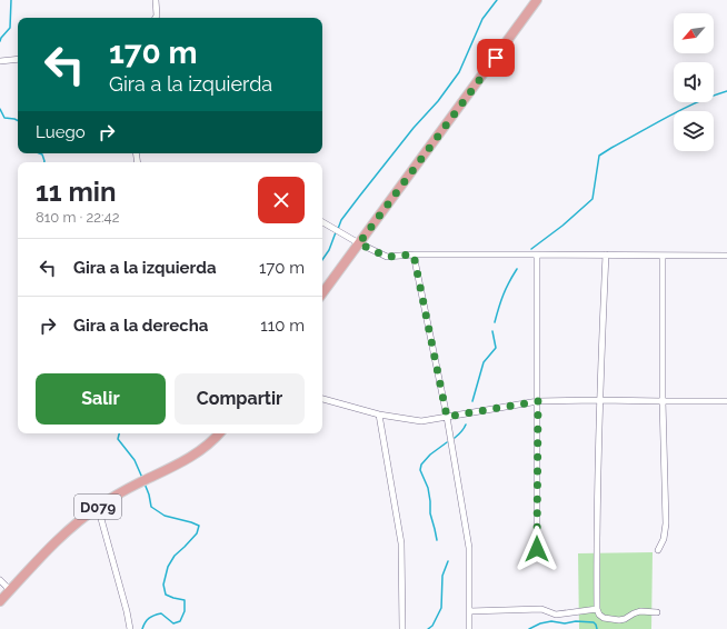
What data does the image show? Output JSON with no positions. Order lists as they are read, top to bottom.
{
  "streets": {
    "main road": ["D079"]
  },
  "north": "bottom left",
  "page": {
    "turn": ["170 m", "Gira a la izquierda"],
    "then": "Luego",
    "heading": ["11 min", "810 m · 22:42"],
    "list": [
      {
        "name": "Gira a la izquierda",
        "value": "170 m"
      },
      {
        "name": "Gira a la derecha",
        "value": "110 m"
      }
    ],
    "buttons": ["Salir", "Compartir"]
  }
}
